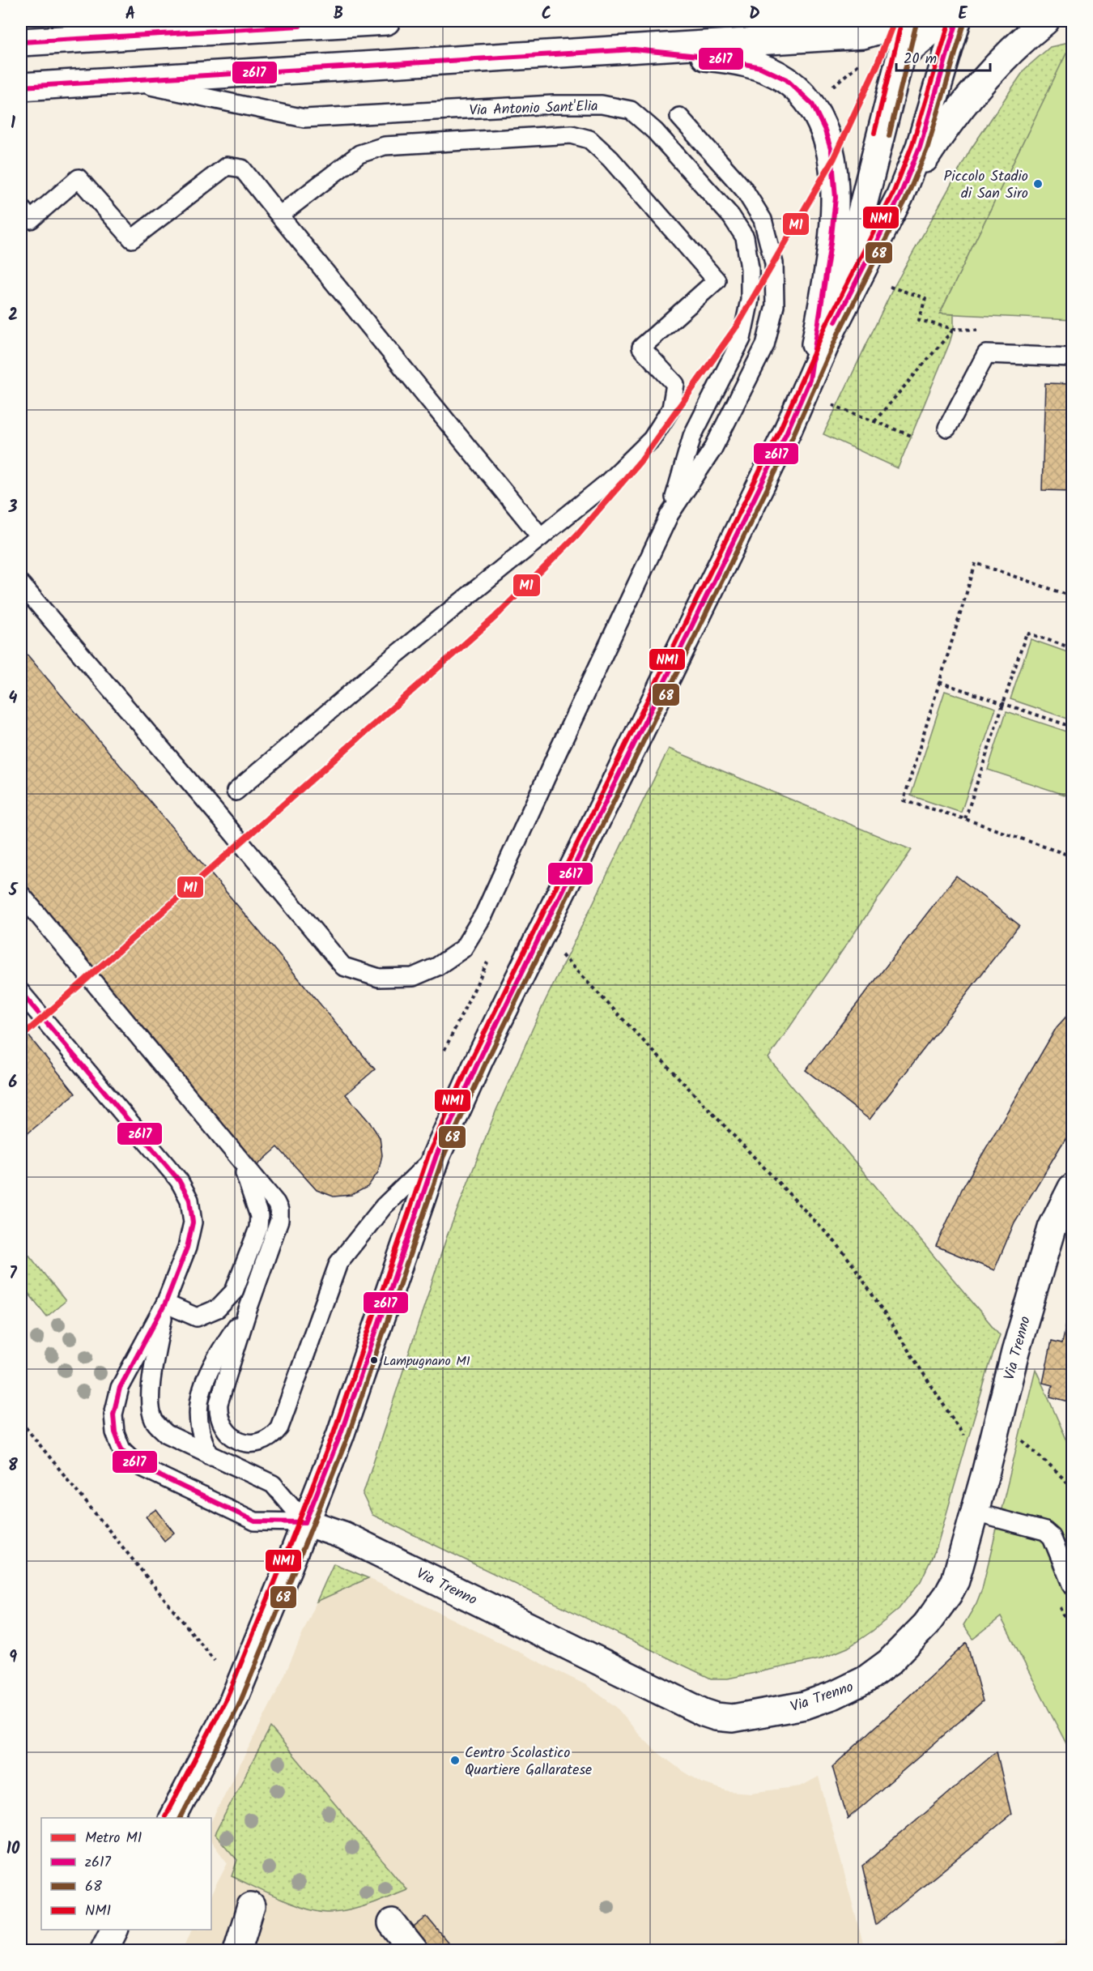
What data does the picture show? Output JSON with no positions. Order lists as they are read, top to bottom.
{
  "streets": {
    "street": ["Via Antonio Sant'Elia", "Via Trenno"]
  },
  "places": ["Piccolo Stadio di San Siro", "Lampugnano M1", "Centro Scolastico Quartiere Gallaratese"],
  "lines": [
    "metro line M1",
    "transit line z617",
    "transit line NM1",
    "transit line 68"
  ],
  "legend": [
    "Metro M1",
    "z617",
    "68",
    "NM1"
  ],
  "scale_bar": "20 m",
  "grid": {
    "columns": [
      "A",
      "B",
      "C",
      "D",
      "E"
    ],
    "rows": [
      "1",
      "2",
      "3",
      "4",
      "5",
      "6",
      "7",
      "8",
      "9",
      "10"
    ]
  }
}
